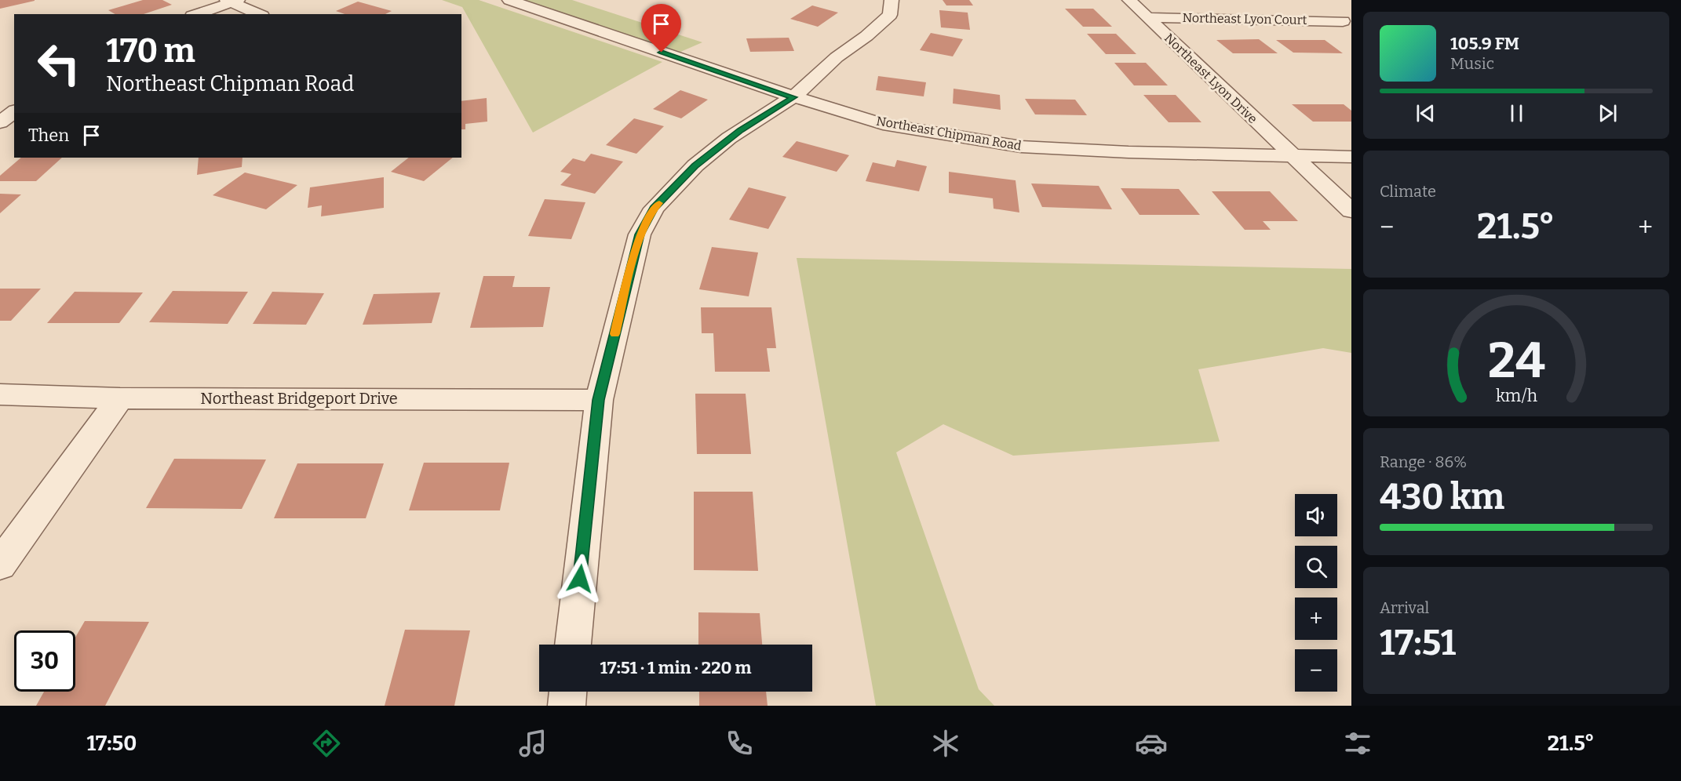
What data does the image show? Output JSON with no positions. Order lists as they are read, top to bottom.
{
  "streets": {
    "street": [
      "Northeast Lyon Court",
      "Northeast Lyon Drive",
      "Northeast Chipman Road",
      "Northeast Bridgeport Drive"
    ]
  },
  "crossings": [
    ["Northeast Lyon Court", "Northeast Lyon Drive"],
    ["Northeast Lyon Drive", "Northeast Chipman Road"]
  ],
  "page": {
    "turn": ["170 m", "Northeast Chipman Road"],
    "song": ["105.9 FM", "Music"],
    "then": "Then",
    "tile": [
      "Climate",
      ["Range · 86%", "430 km"],
      ["Arrival", "17:51"]
    ],
    "heat": ["−", "21.5°", "+"],
    "map_buttons": ["+", "−"],
    "limit": "30",
    "trip": "17:51 · 1 min · 220 m",
    "tabs": ["17:50", "21.5°"],
    "gauge": ["24", "km/h"]
  }
}
